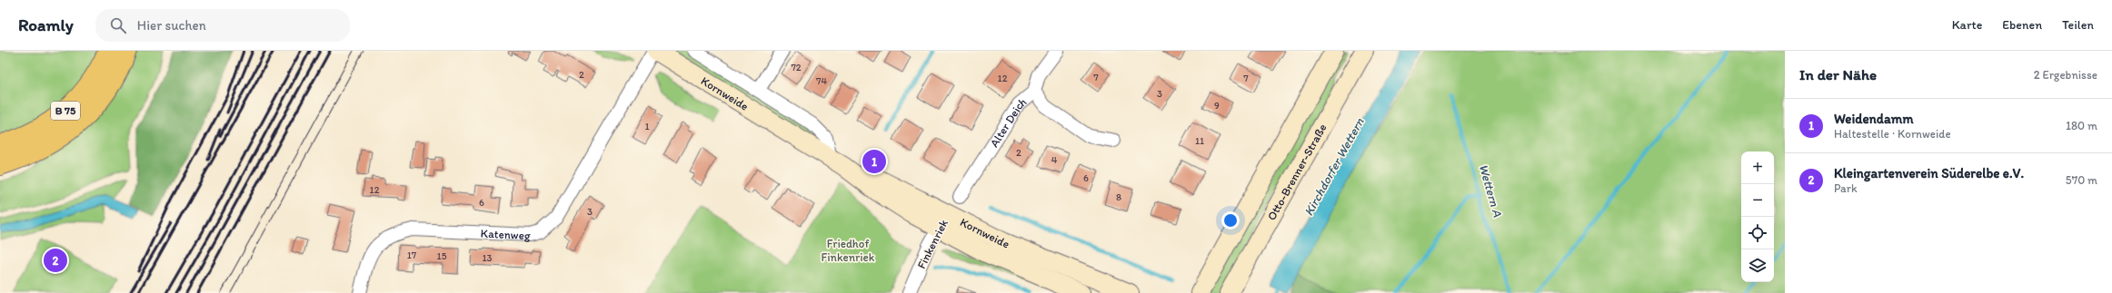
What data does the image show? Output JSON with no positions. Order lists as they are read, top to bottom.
{
  "streets": {
    "highway": ["B 75"],
    "main road": ["Kornweide", "Otto-Brenner-Straße"],
    "street": ["Alter Deich", "Katenweg", "Finkenriek"]
  },
  "crossings": [
    ["Kornweide", "Finkenriek"]
  ],
  "water": ["Kirchdorfer Wettern", "Wettern A"],
  "parks": ["Friedhof Finkenriek"],
  "house_numbers": [
    "72",
    "2",
    "7",
    "12",
    "7",
    "74",
    "3",
    "9",
    "1",
    "11",
    "2",
    "4",
    "6",
    "12",
    "8",
    "6",
    "3",
    "17",
    "15",
    "13"
  ],
  "page": {
    "header": "Roamly",
    "search": "Hier suchen",
    "nav": ["Karte", "Ebenen", "Teilen"],
    "heading": ["In der Nähe", "2 Ergebnisse"],
    "list": [
      {
        "mark": "1",
        "name": "Weidendamm",
        "note": "Haltestelle · Kornweide",
        "value": "180 m"
      },
      {
        "mark": "2",
        "name": "Kleingartenverein Süderelbe e.V.",
        "note": "Park",
        "value": "570 m"
      }
    ],
    "pins": ["1", "2"],
    "map_buttons": ["+", "−"]
  }
}
